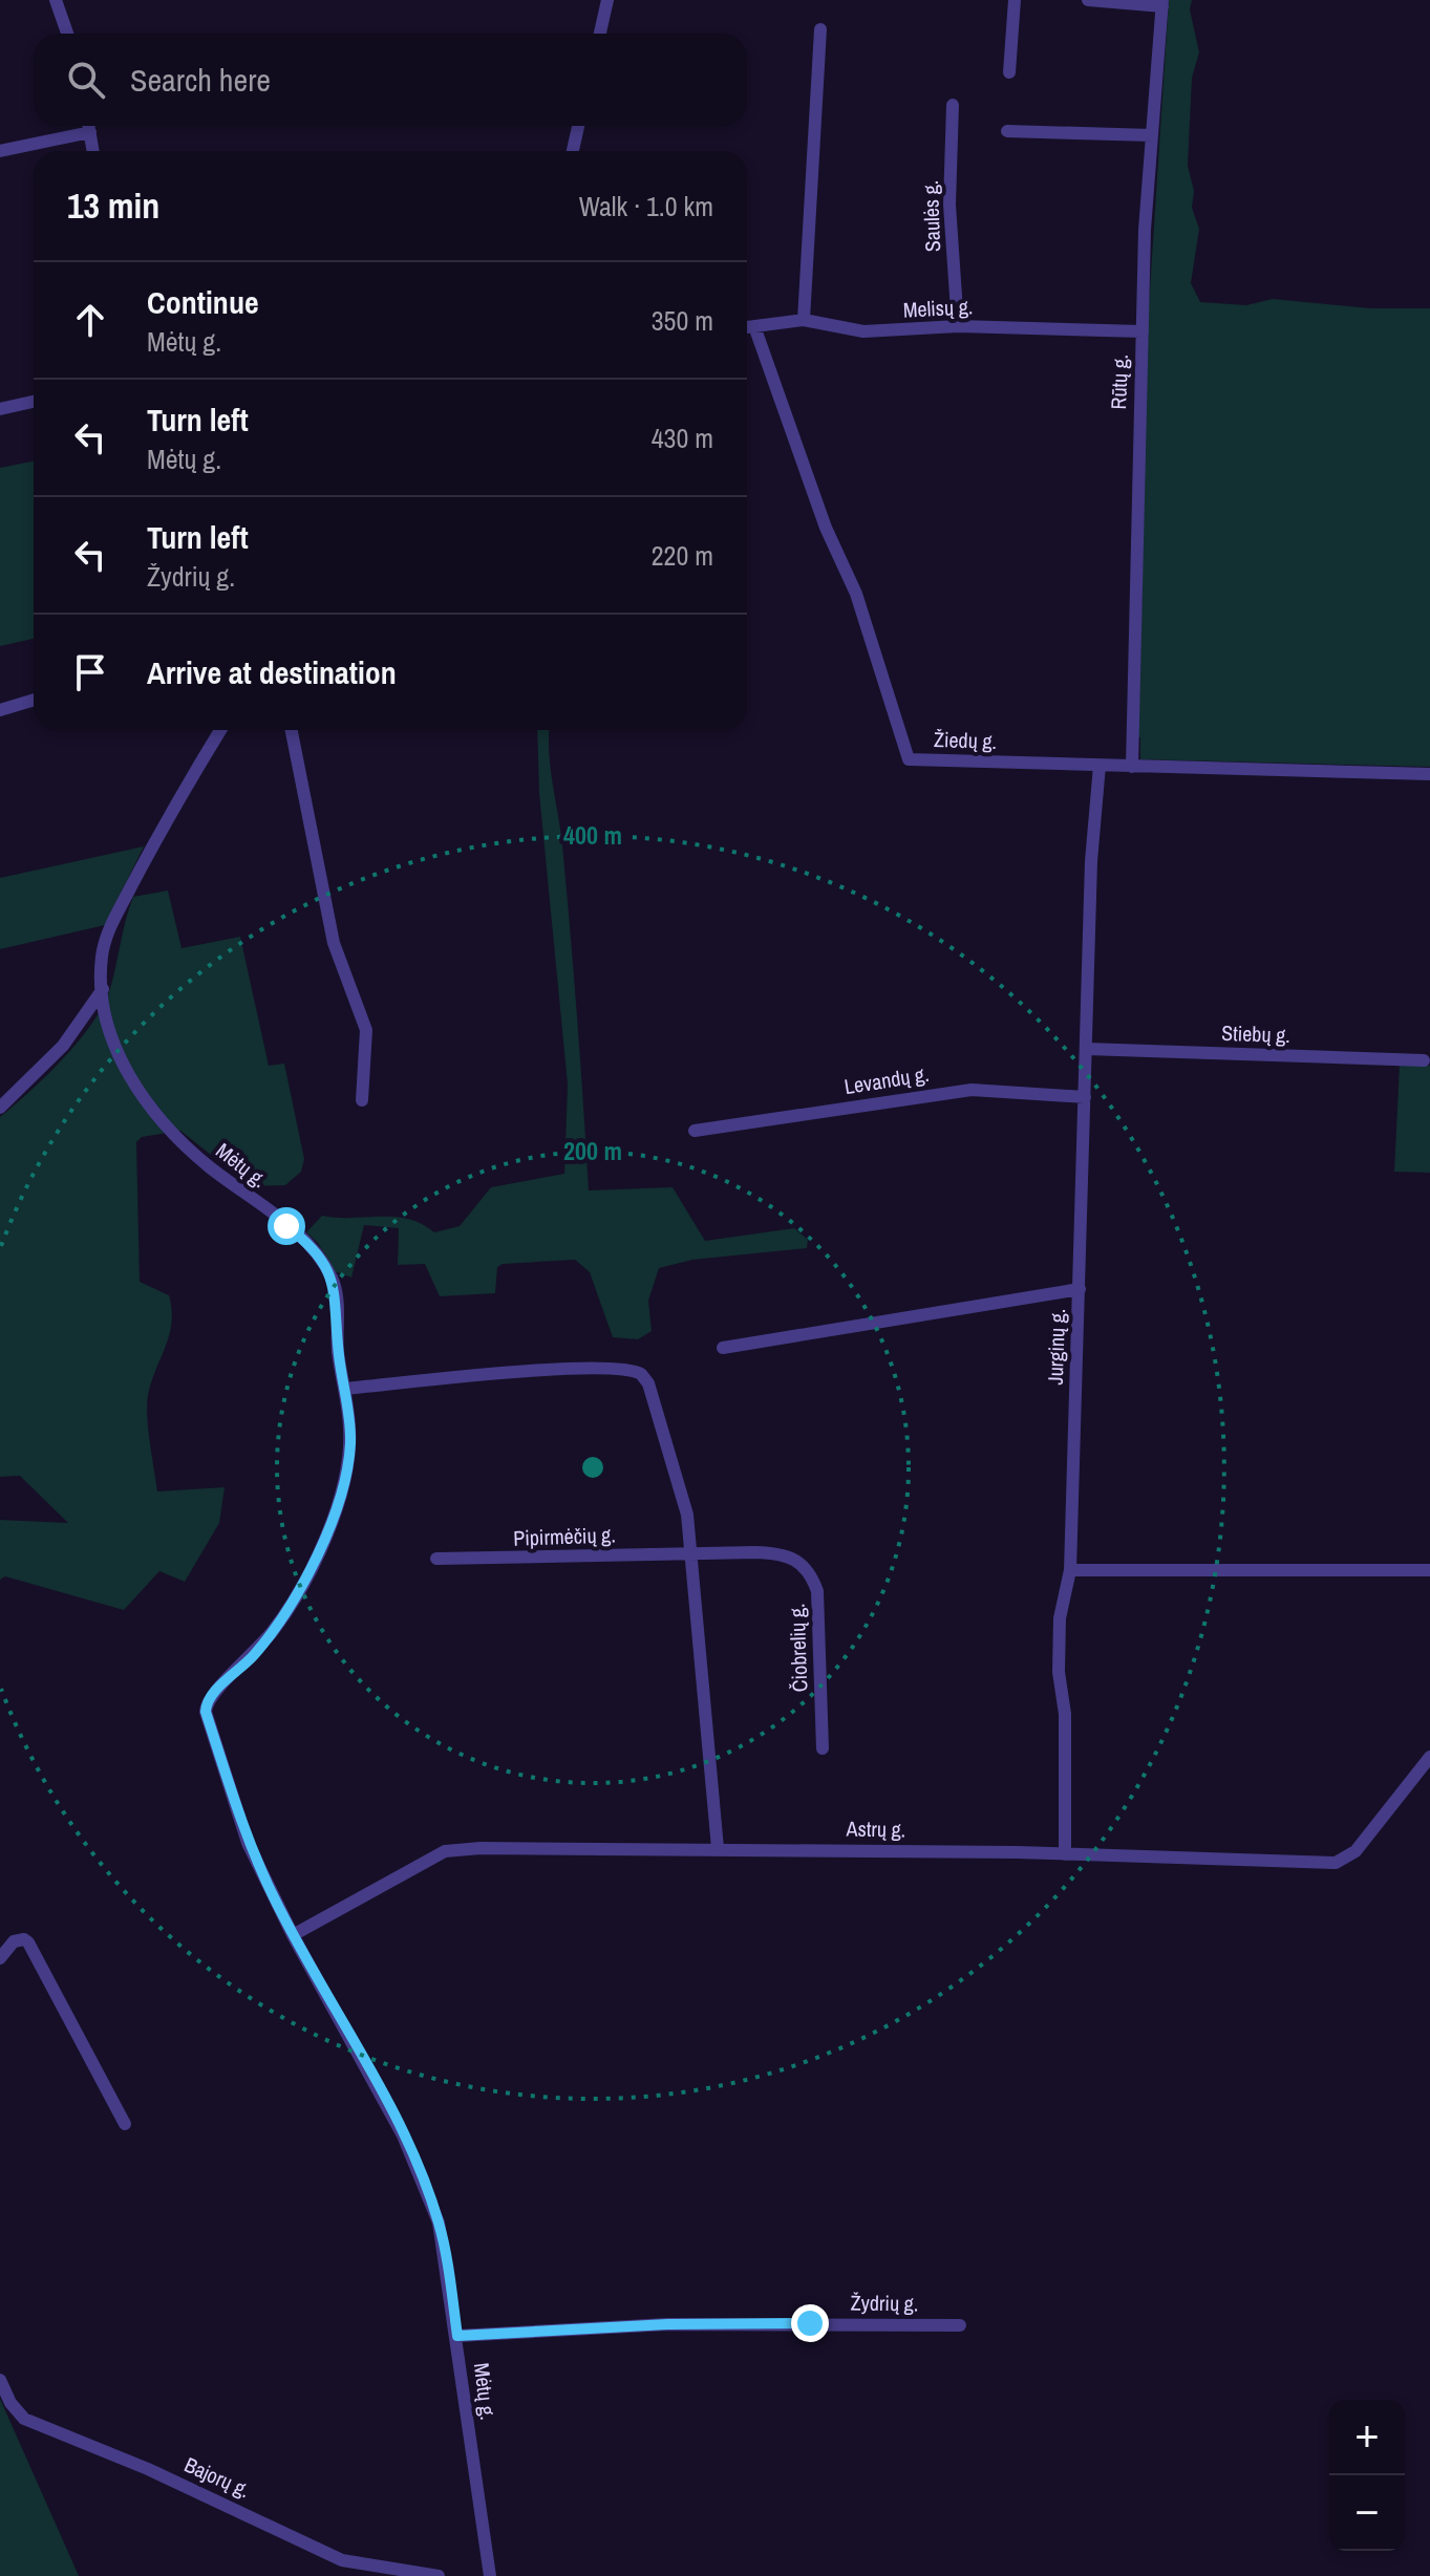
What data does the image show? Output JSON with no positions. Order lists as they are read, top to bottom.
{
  "streets": {
    "street": [
      "Saulės g.",
      "Melisų g.",
      "Rūtų g.",
      "Žiedų g.",
      "Stiebų g.",
      "Levandų g.",
      "Mėtų g.",
      "Jurginų g.",
      "Pipirmėčių g.",
      "Čiobrelių g.",
      "Astrų g.",
      "Žydrių g.",
      "Bajorų g."
    ]
  },
  "crossings": [
    ["Saulės g.", "Melisų g."],
    ["Melisų g.", "Rūtų g."],
    ["Melisų g.", "Žiedų g."],
    ["Rūtų g.", "Žiedų g."],
    ["Žiedų g.", "Jurginų g."],
    ["Stiebų g.", "Jurginų g."],
    ["Levandų g.", "Jurginų g."],
    ["Mėtų g.", "Astrų g."],
    ["Mėtų g.", "Žydrių g."],
    ["Jurginų g.", "Astrų g."],
    ["Pipirmėčių g.", "Čiobrelių g."]
  ],
  "page": {
    "search": "Search here",
    "heading": ["13 min", "Walk · 1.0 km"],
    "list": [
      ["Continue", "Mėtų g.", "350 m"],
      ["Turn left", "Mėtų g.", "430 m"],
      ["Turn left", "Žydrių g.", "220 m"],
      "Arrive at destination"
    ],
    "map_buttons": ["+", "−"]
  },
  "rings": ["400 m", "200 m"]
}
